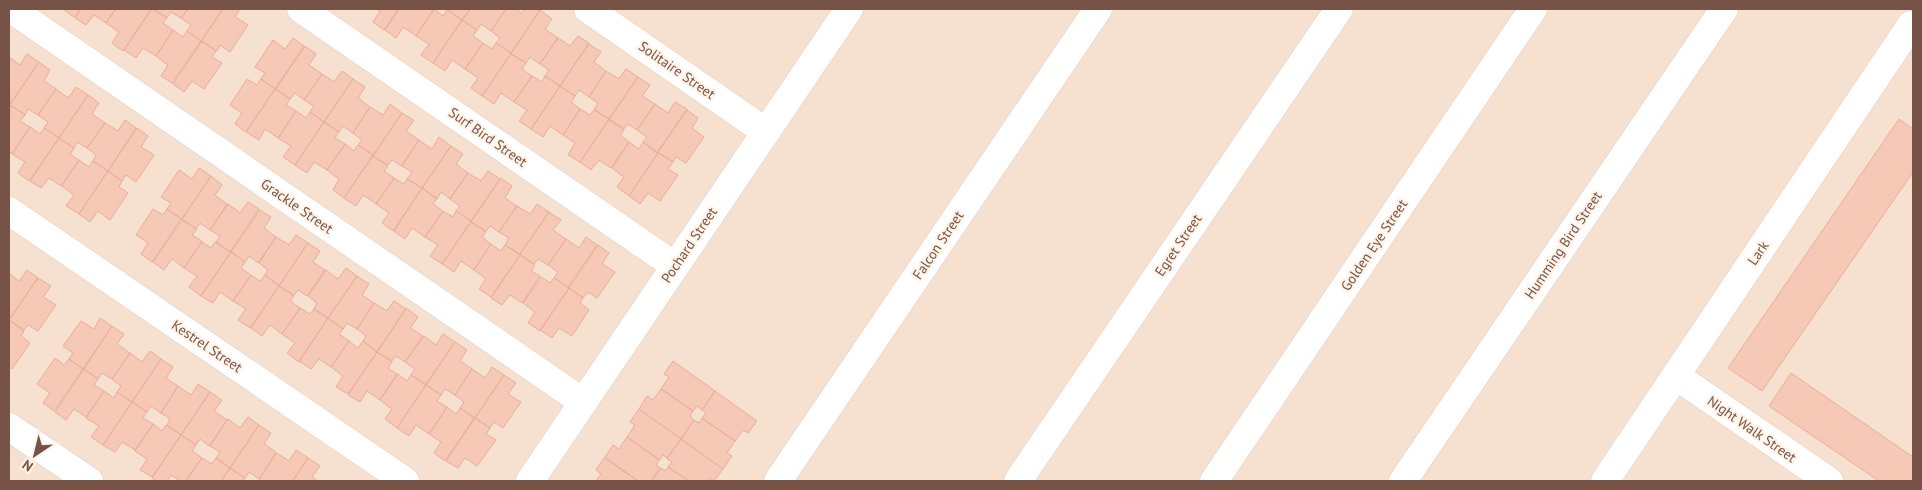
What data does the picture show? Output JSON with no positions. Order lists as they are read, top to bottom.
{
  "streets": {
    "street": [
      "Solitaire Street",
      "Surf Bird Street",
      "Grackle Street",
      "Pochard Street",
      "Falcon Street",
      "Egret Street",
      "Golden Eye Street",
      "Humming Bird Street",
      "Lark",
      "Kestrel Street",
      "Night Walk Street"
    ]
  },
  "crossings": [
    ["Solitaire Street", "Pochard Street"],
    ["Surf Bird Street", "Pochard Street"],
    ["Grackle Street", "Pochard Street"],
    ["Lark", "Night Walk Street"]
  ],
  "north": "bottom left"
}
